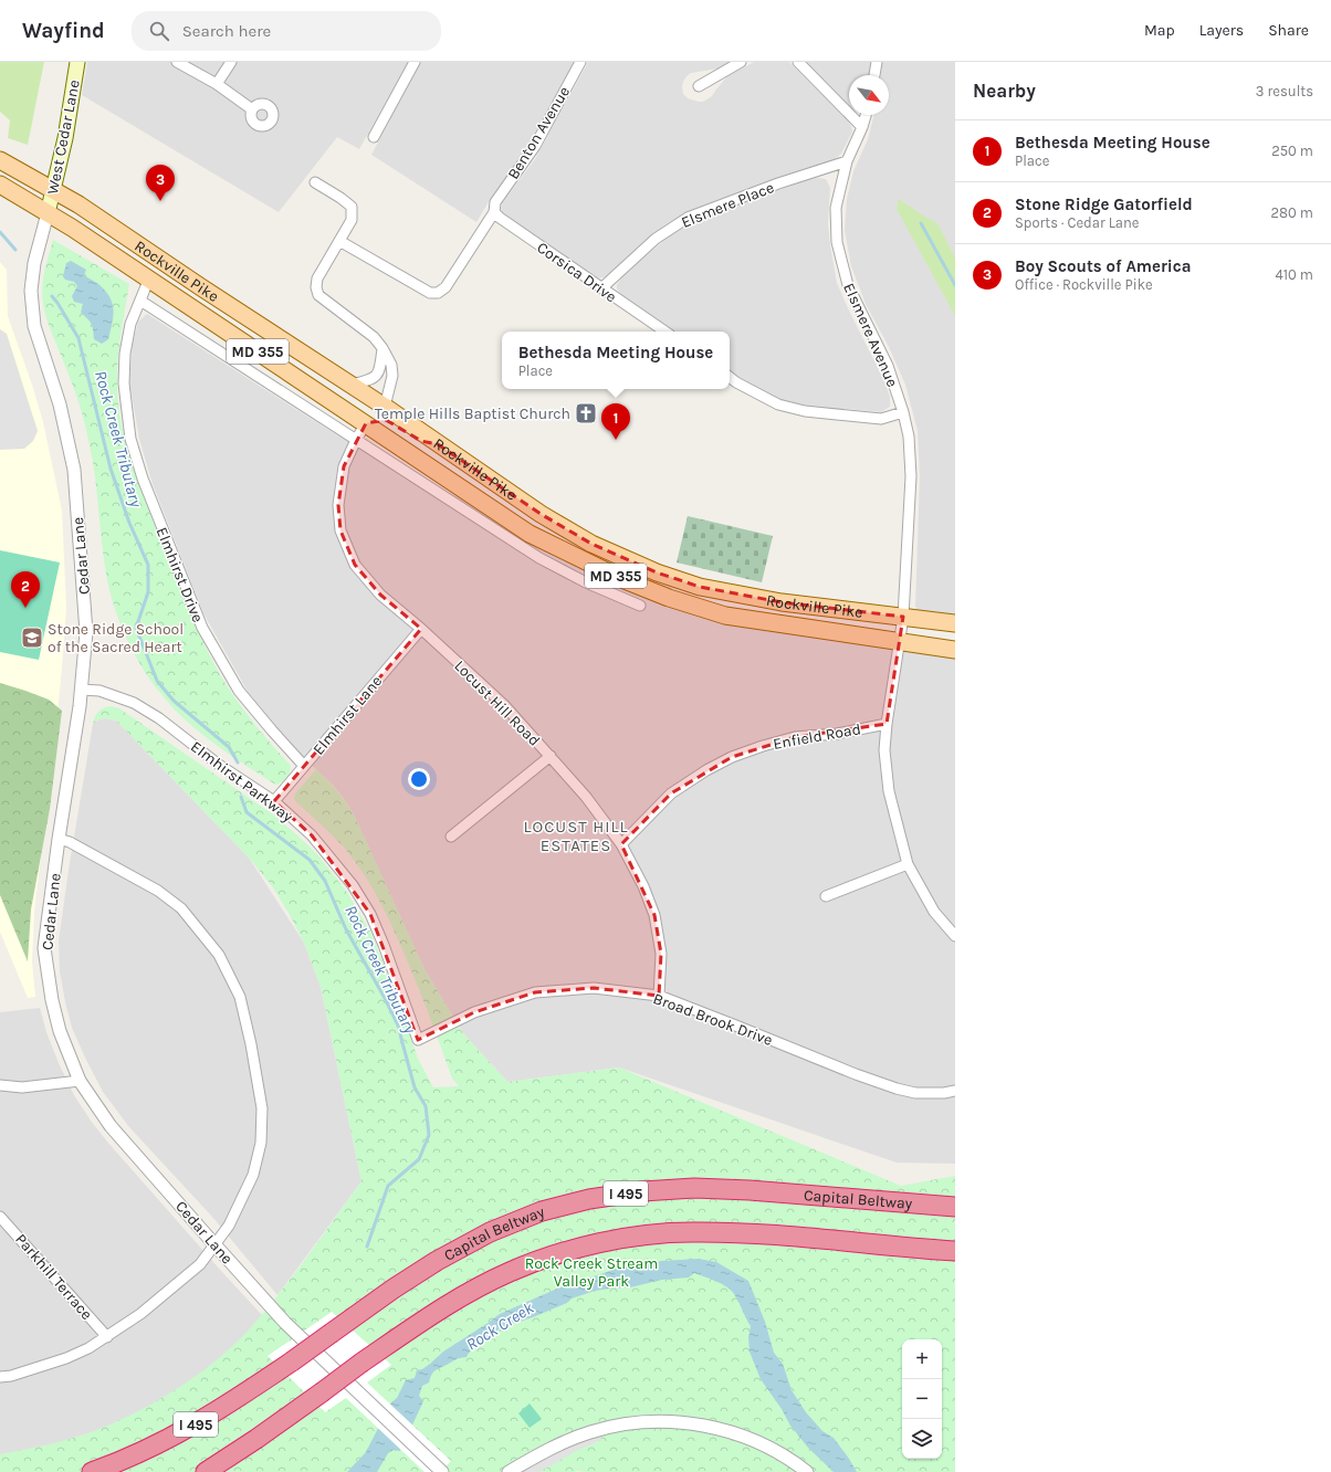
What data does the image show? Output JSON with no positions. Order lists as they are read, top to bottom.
{
  "streets": {
    "highway": ["I 495", "Capital Beltway"],
    "main road": ["West Cedar Lane", "Rockville Pike", "MD 355"],
    "street": [
      "Benton Avenue",
      "Elsmere Place",
      "Corsica Drive",
      "Elsmere Avenue",
      "Cedar Lane",
      "Elmhirst Drive",
      "Locust Hill Road",
      "Elmhirst Lane",
      "Enfield Road",
      "Elmhirst Parkway",
      "Broad Brook Drive",
      "Parkhill Terrace"
    ]
  },
  "crossings": [
    ["Benton Avenue", "Corsica Drive"],
    ["West Cedar Lane", "Rockville Pike"],
    ["West Cedar Lane", "Cedar Lane"],
    ["Elsmere Place", "Corsica Drive"],
    ["Elsmere Place", "Elsmere Avenue"],
    ["Rockville Pike", "Elsmere Avenue"],
    ["Rockville Pike", "Cedar Lane"],
    ["Rockville Pike", "Elmhirst Drive"],
    ["Rockville Pike", "Locust Hill Road"],
    ["Elsmere Avenue", "Enfield Road"],
    ["Cedar Lane", "Elmhirst Parkway"],
    ["Elmhirst Drive", "Elmhirst Lane"],
    ["Locust Hill Road", "Elmhirst Lane"],
    ["Locust Hill Road", "Enfield Road"],
    ["Locust Hill Road", "Broad Brook Drive"],
    ["Elmhirst Lane", "Elmhirst Parkway"],
    ["Elmhirst Parkway", "Broad Brook Drive"]
  ],
  "districts": ["LOCUST HILL ESTATES"],
  "water": ["Rock Creek Tributary", "Rock Creek"],
  "parks": ["Rock Creek Stream Valley Park"],
  "places": {
    "church": ["Temple Hills Baptist Church"],
    "school or university": ["Stone Ridge School of the Sacred Heart"]
  },
  "north": "bottom right",
  "page": {
    "header": "Wayfind",
    "search": "Search here",
    "nav": ["Map", "Layers", "Share"],
    "heading": ["Nearby", "3 results"],
    "list": [
      {
        "mark": "1",
        "name": "Bethesda Meeting House",
        "note": "Place",
        "value": "250 m"
      },
      {
        "mark": "2",
        "name": "Stone Ridge Gatorfield",
        "note": "Sports · Cedar Lane",
        "value": "280 m"
      },
      {
        "mark": "3",
        "name": "Boy Scouts of America",
        "note": "Office · Rockville Pike",
        "value": "410 m"
      }
    ],
    "pins": ["3", "1", "2"],
    "popup": ["Bethesda Meeting House", "Place"],
    "map_buttons": ["+", "−"]
  }
}
